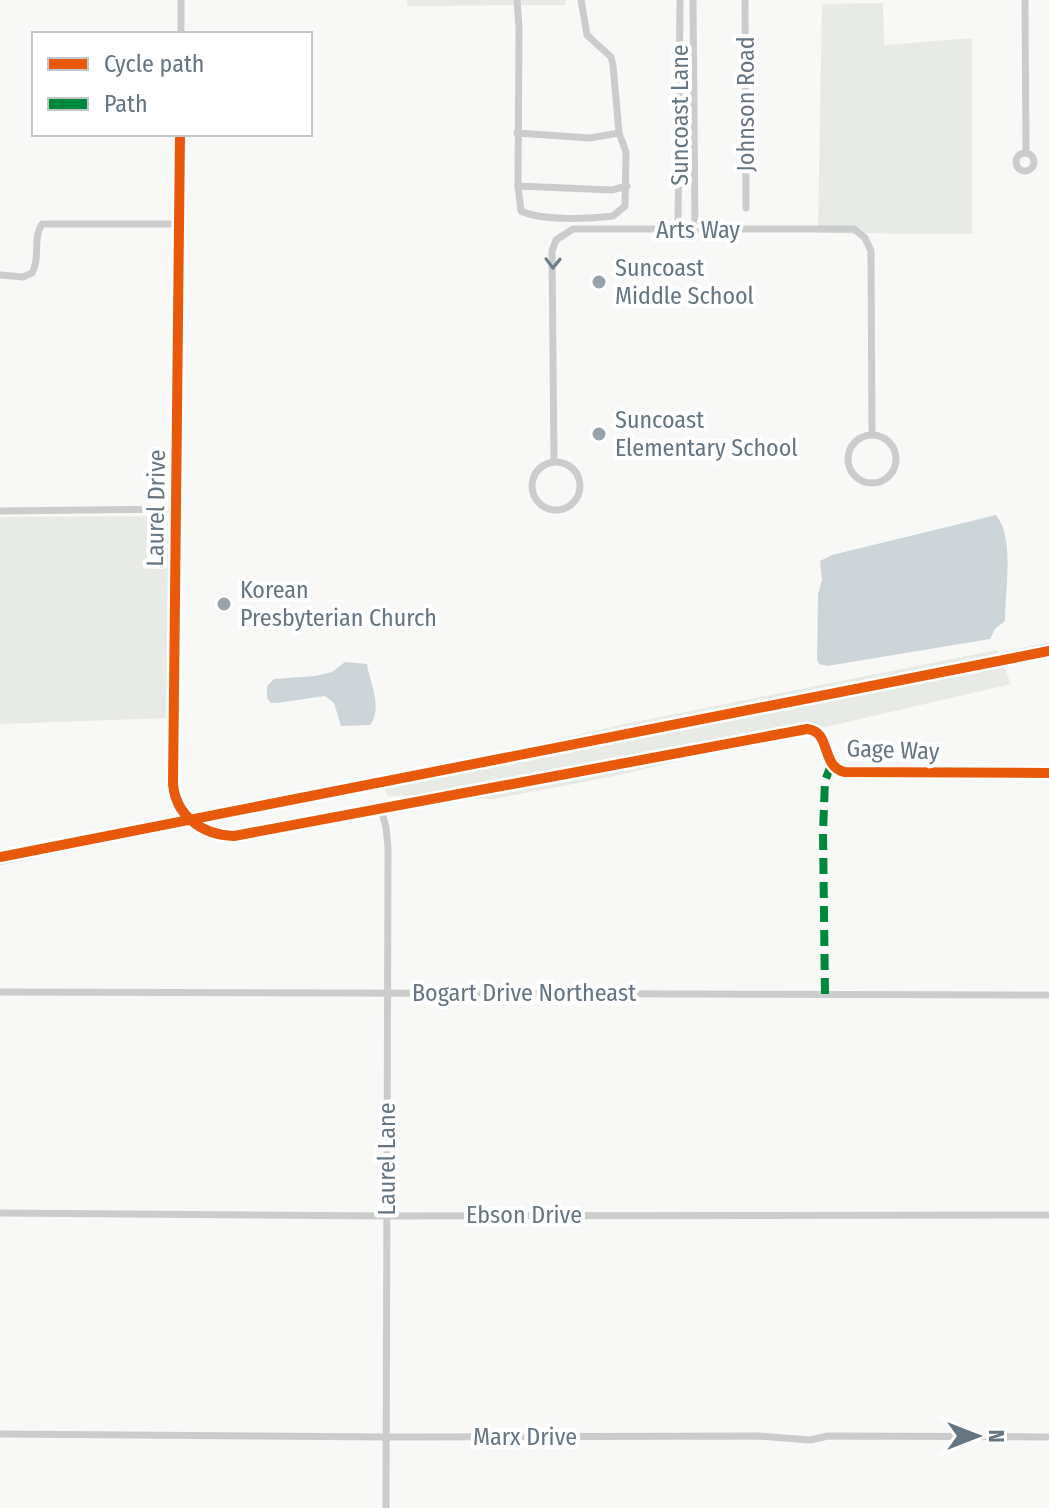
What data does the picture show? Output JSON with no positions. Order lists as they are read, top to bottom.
{
  "streets": {
    "street": [
      "Johnson Road",
      "Suncoast Lane",
      "Arts Way",
      "Laurel Drive",
      "Gage Way",
      "Bogart Drive Northeast",
      "Laurel Lane",
      "Ebson Drive",
      "Marx Drive"
    ]
  },
  "crossings": [
    ["Suncoast Lane", "Arts Way"],
    ["Laurel Drive", "Gage Way"],
    ["Gage Way", "Laurel Lane"],
    ["Bogart Drive Northeast", "Laurel Lane"],
    ["Laurel Lane", "Ebson Drive"],
    ["Laurel Lane", "Marx Drive"]
  ],
  "places": ["Suncoast Middle School", "Suncoast Elementary School", "Korean Presbyterian Church"],
  "legend": ["Cycle path", "Path"],
  "north": "right"
}
